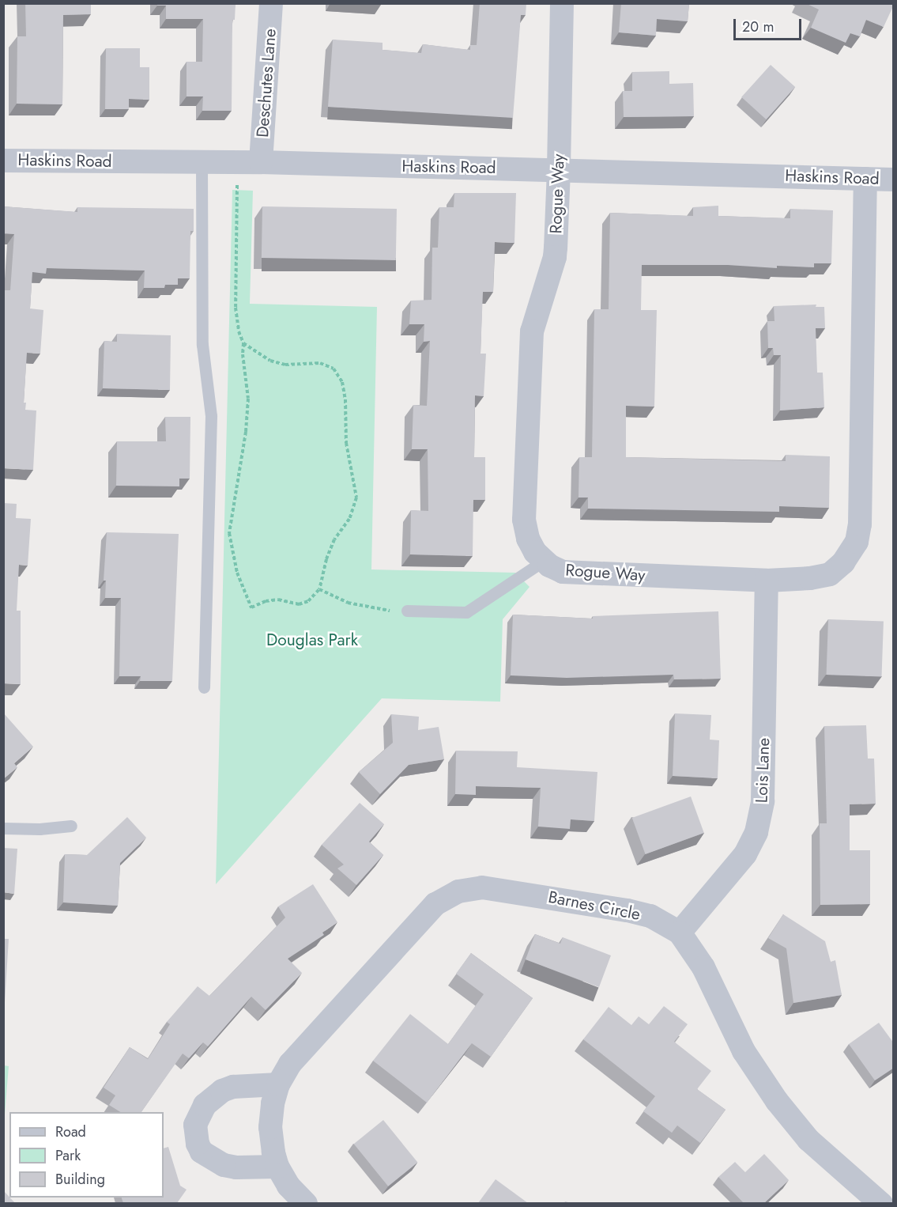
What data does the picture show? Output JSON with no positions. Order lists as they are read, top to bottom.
{
  "streets": {
    "street": [
      "Deschutes Lane",
      "Haskins Road",
      "Rogue Way",
      "Lois Lane",
      "Barnes Circle"
    ]
  },
  "crossings": [
    ["Deschutes Lane", "Haskins Road"],
    ["Haskins Road", "Rogue Way"],
    ["Rogue Way", "Lois Lane"],
    ["Lois Lane", "Barnes Circle"]
  ],
  "parks": ["Douglas Park"],
  "legend": ["Road", "Park", "Building"],
  "scale_bar": "20 m"
}
